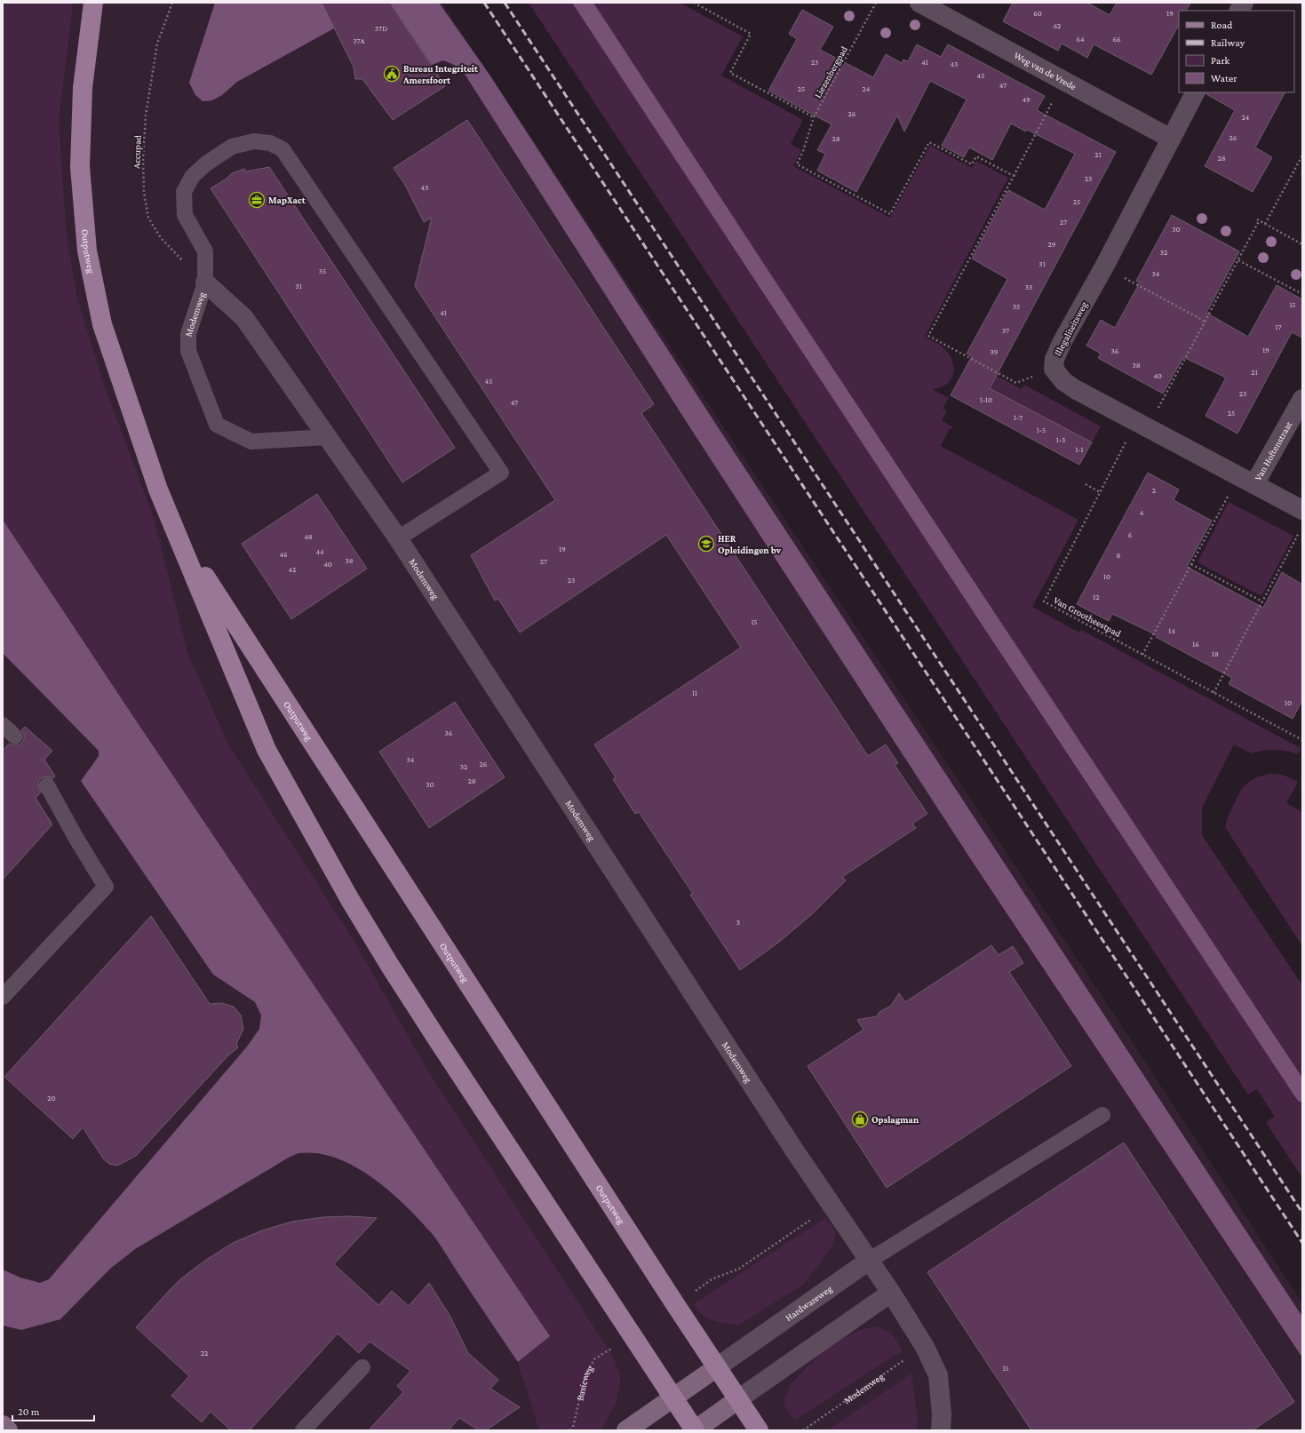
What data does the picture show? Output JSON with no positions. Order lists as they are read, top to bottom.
{
  "streets": {
    "main road": ["Outputweg"],
    "street": [
      "Weg van de Vrede",
      "Modemweg",
      "Illegaliteitsweg",
      "Van Hoftenstraat",
      "Hardwareweg"
    ],
    "path": [
      "Liezenbergpad",
      "Accupad",
      "Van Grootheestpad",
      "Basicweg"
    ]
  },
  "crossings": [
    ["Weg van de Vrede", "Illegaliteitsweg"],
    ["Accupad", "Modemweg"],
    ["Outputweg", "Hardwareweg"],
    ["Outputweg", "Basicweg"],
    ["Modemweg", "Hardwareweg"],
    ["Illegaliteitsweg", "Van Hoftenstraat"],
    ["Illegaliteitsweg", "Van Grootheestpad"]
  ],
  "places": {
    "public building": ["Bureau Integriteit Amersfoort"],
    "office": ["MapXact"],
    "school or university": ["HER Opleidingen bv"],
    "shop": ["Opslagman"]
  },
  "house_numbers": [
    "60",
    "19",
    "62",
    "37D",
    "64",
    "66",
    "37A",
    "23",
    "41",
    "43",
    "45",
    "47",
    "25",
    "24",
    "49",
    "26",
    "24",
    "26",
    "28",
    "21",
    "28",
    "23",
    "43",
    "25",
    "27",
    "30",
    "29",
    "32",
    "31",
    "35",
    "34",
    "31",
    "33",
    "15",
    "35",
    "41",
    "17",
    "37",
    "19",
    "36",
    "39",
    "38",
    "21",
    "40",
    "45",
    "23",
    "1-10",
    "47",
    "25",
    "1-7",
    "1-5",
    "1-3",
    "1-1",
    "2",
    "4",
    "6",
    "48",
    "19",
    "44",
    "46",
    "8",
    "38",
    "27",
    "40",
    "42",
    "10",
    "23",
    "12",
    "15",
    "14",
    "16",
    "18",
    "11",
    "10",
    "36",
    "34",
    "26",
    "32",
    "28",
    "30",
    "3",
    "20",
    "22",
    "15"
  ],
  "legend": [
    "Road",
    "Railway",
    "Park",
    "Water"
  ],
  "scale_bar": "20 m"
}
